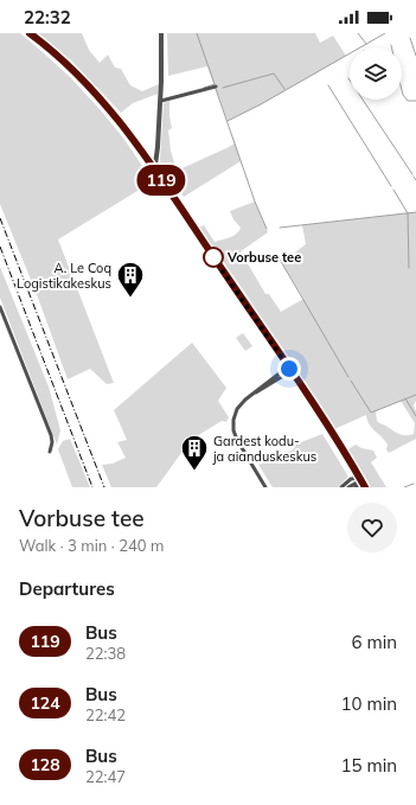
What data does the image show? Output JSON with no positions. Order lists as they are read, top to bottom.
{
  "places": {
    "other": ["Vorbuse tee"],
    "building": ["A. Le Coq Logistikakeskus", "Gardest kodu- ja aianduskeskus"]
  },
  "lines": ["bus line 119"],
  "page": {
    "status": "22:32",
    "on_map": "119",
    "heading": [
      ["Vorbuse tee", "Walk · 3 min · 240 m"],
      "Departures"
    ],
    "list": [
      {
        "mark": "119",
        "name": "Bus",
        "note": "22:38",
        "value": "6 min"
      },
      {
        "mark": "124",
        "name": "Bus",
        "note": "22:42",
        "value": "10 min"
      },
      {
        "mark": "128",
        "name": "Bus",
        "note": "22:47",
        "value": "15 min"
      }
    ]
  }
}
